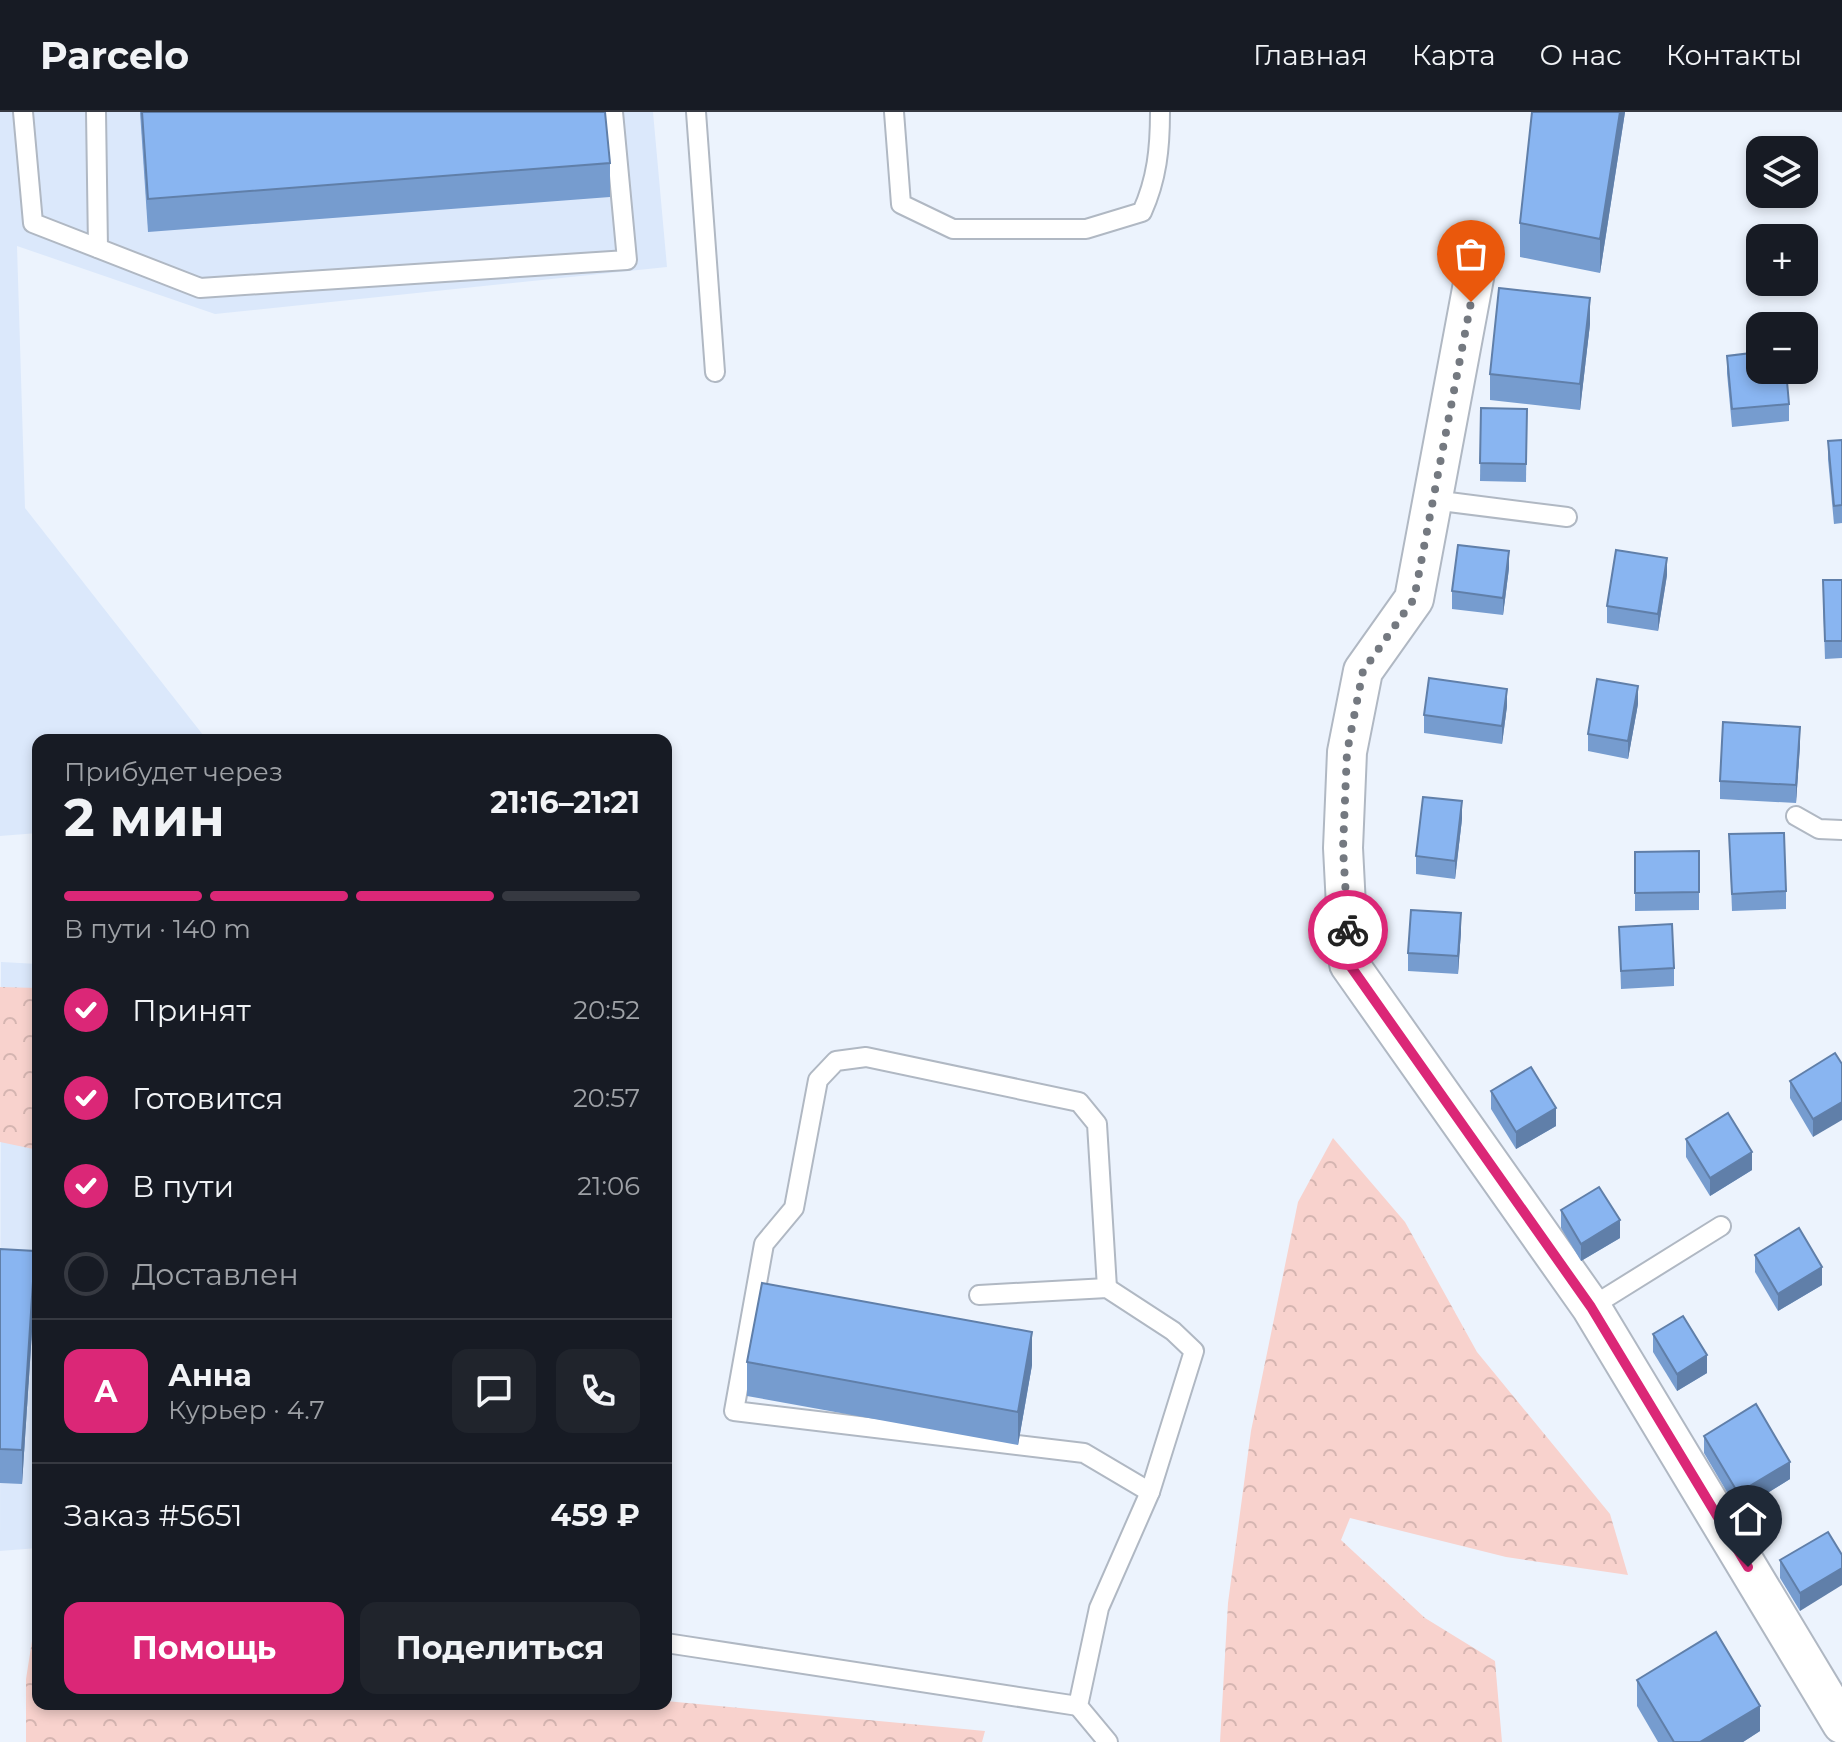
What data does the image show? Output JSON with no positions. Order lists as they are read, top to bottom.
{
  "page": {
    "header": "Parcelo",
    "nav": [
      "Главная",
      "Карта",
      "О нас",
      "Контакты"
    ],
    "map_buttons": ["+", "−"],
    "heading": ["2 мин", "Прибудет через", "21:16–21:21"],
    "panel": [
      "Анна",
      "Курьер · 4.7",
      "Заказ #5651",
      "459 ₽"
    ],
    "bar": "В пути · 140 m",
    "list": [
      ["Принят", "20:52"],
      ["Готовится", "20:57"],
      ["В пути", "21:06"],
      "Доставлен"
    ],
    "round": "А",
    "buttons": ["Помощь", "Поделиться"]
  }
}
